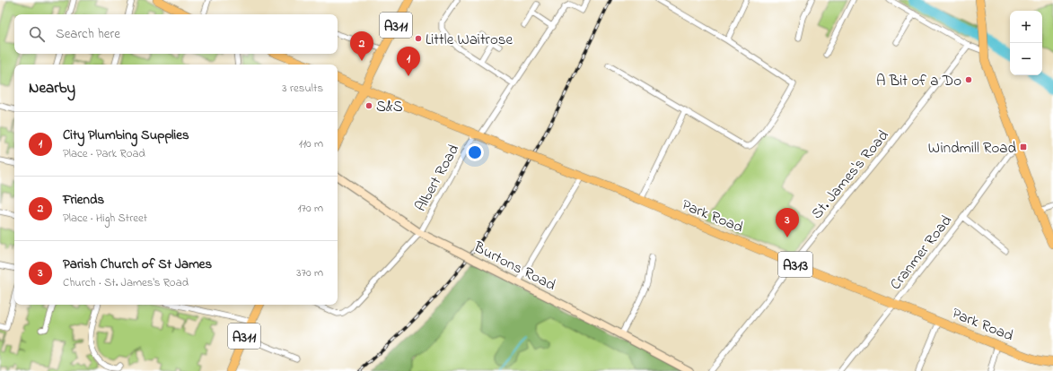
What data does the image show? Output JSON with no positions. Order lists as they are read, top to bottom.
{
  "streets": {
    "main road": ["A311", "Park Road", "A313"],
    "street": [
      "St. James's Road",
      "Albert Road",
      "Cranmer Road",
      "Burtons Road"
    ]
  },
  "crossings": [
    ["A311", "Park Road"],
    ["A311", "A313"],
    ["St. James's Road", "Park Road"],
    ["Albert Road", "Park Road"],
    ["Albert Road", "Burtons Road"],
    ["Park Road", "Cranmer Road"],
    ["Park Road", "A313"]
  ],
  "places": {
    "other": ["Little Waitrose", "A Bit of a Do", "S&S"],
    "transit": ["Windmill Road"]
  },
  "page": {
    "map_buttons": ["+", "−"],
    "search": "Search here",
    "pins": ["2", "1", "3"],
    "heading": ["Nearby", "3 results"],
    "list": [
      {
        "mark": "1",
        "name": "City Plumbing Supplies",
        "note": "Place · Park Road",
        "value": "110 m"
      },
      {
        "mark": "2",
        "name": "Friends",
        "note": "Place · High Street",
        "value": "170 m"
      },
      {
        "mark": "3",
        "name": "Parish Church of St James",
        "note": "Church · St. James's Road",
        "value": "370 m"
      }
    ]
  }
}
